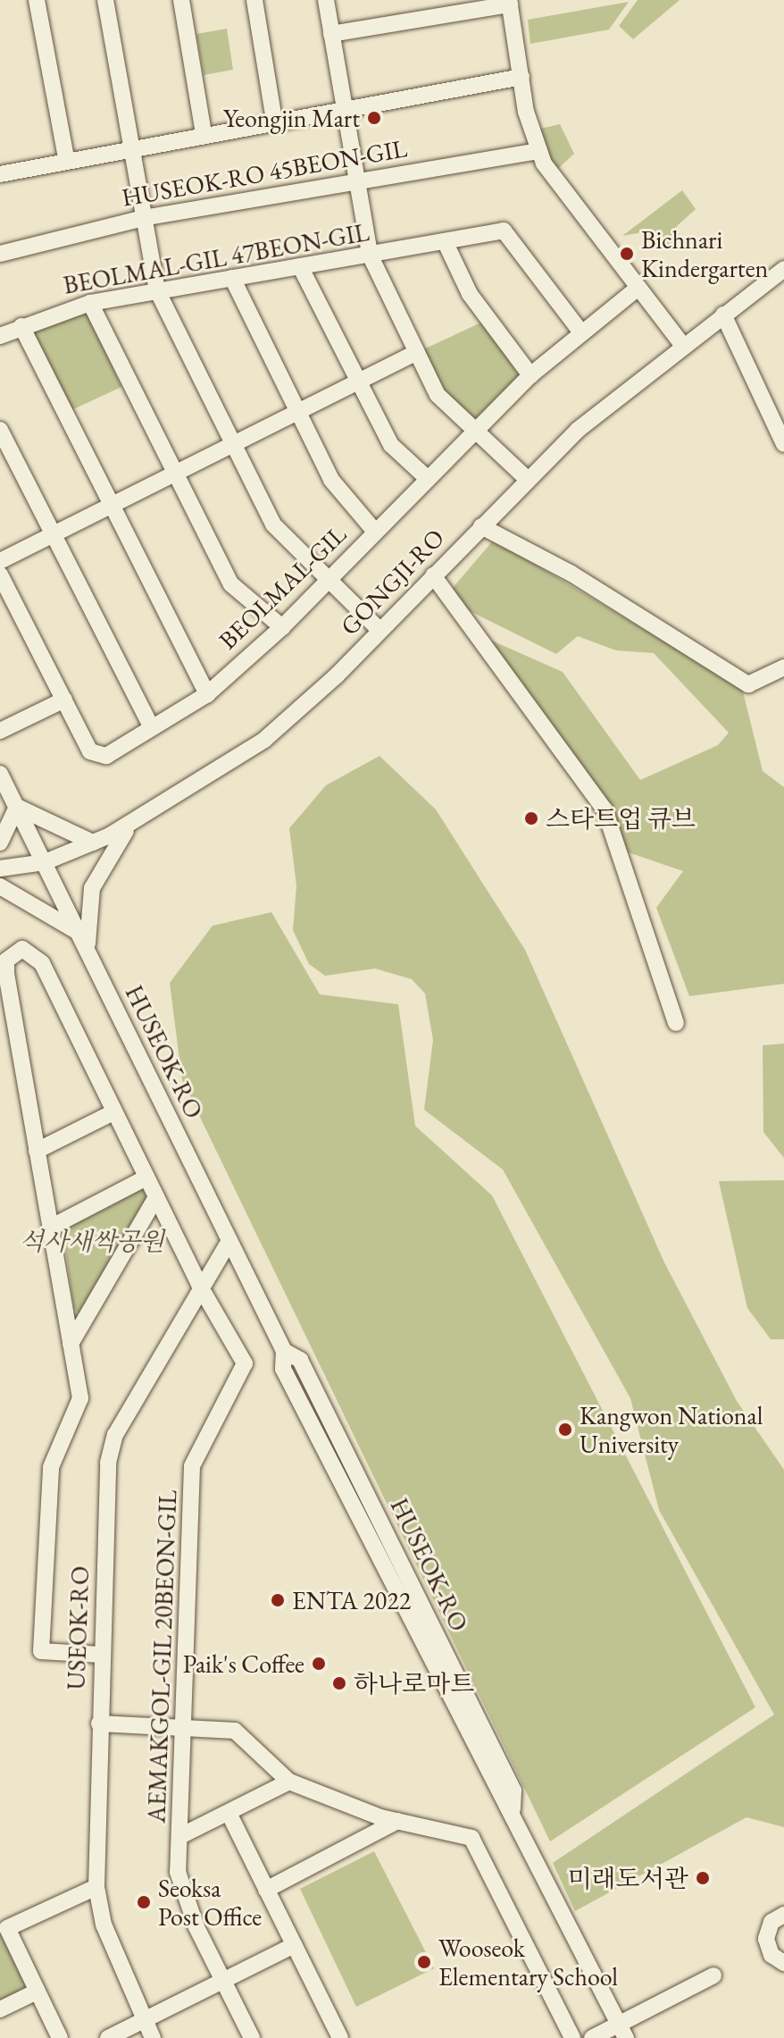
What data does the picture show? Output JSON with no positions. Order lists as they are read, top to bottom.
{
  "streets": {
    "street": [
      "HUSEOK-RO 45BEON-GIL",
      "BEOLMAL-GIL 47BEON-GIL",
      "GONGJI-RO",
      "BEOLMAL-GIL",
      "HUSEOK-RO",
      "USEOK-RO",
      "AEMAKGOL-GIL 20BEON-GIL"
    ]
  },
  "crossings": [
    ["BEOLMAL-GIL 47BEON-GIL", "BEOLMAL-GIL"],
    ["GONGJI-RO", "HUSEOK-RO"],
    ["HUSEOK-RO", "USEOK-RO"],
    ["USEOK-RO", "AEMAKGOL-GIL 20BEON-GIL"]
  ],
  "parks": ["석사새싹공원"],
  "places": [
    "Yeongjin Mart",
    "Bichnari Kindergarten",
    "스타트업 큐브",
    "Kangwon National University",
    "ENTA 2022",
    "Paik's Coffee",
    "하나로마트",
    "미래도서관",
    "Seoksa Post Office",
    "Wooseok Elementary School"
  ]
}
